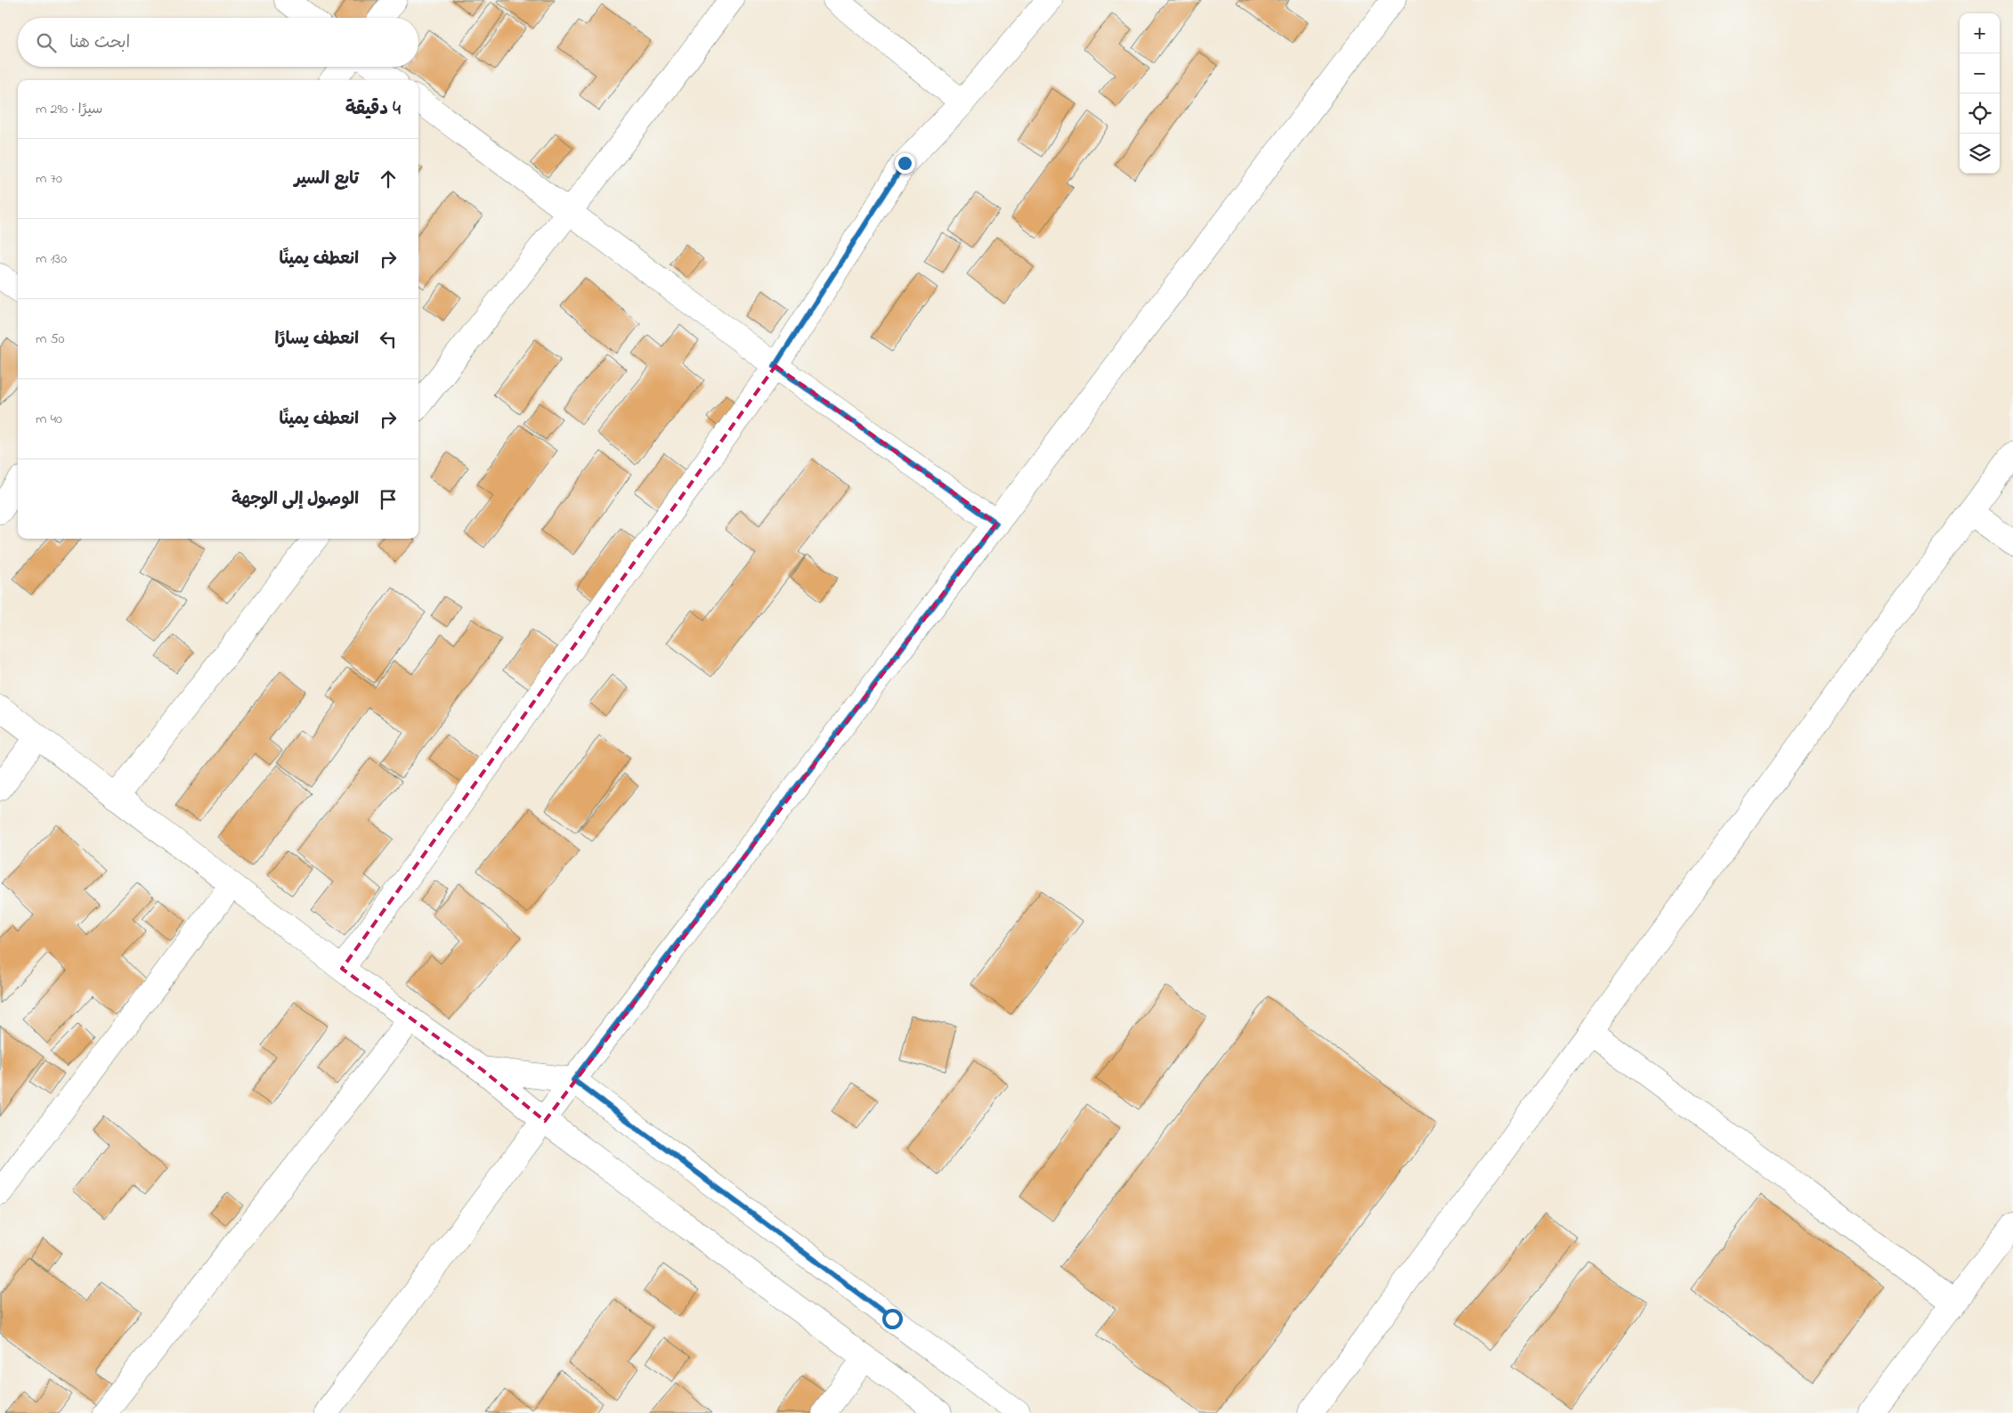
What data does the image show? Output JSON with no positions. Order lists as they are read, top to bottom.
{
  "page": {
    "map_buttons": ["+", "−"],
    "search": "ابحث هنا",
    "heading": ["4 دقيقة", "سيرًا · 290 m"],
    "list": [
      ["تابع السير", "70 m"],
      ["انعطف يمينًا", "130 m"],
      ["انعطف يسارًا", "50 m"],
      ["انعطف يمينًا", "40 m"],
      "الوصول إلى الوجهة"
    ]
  }
}
